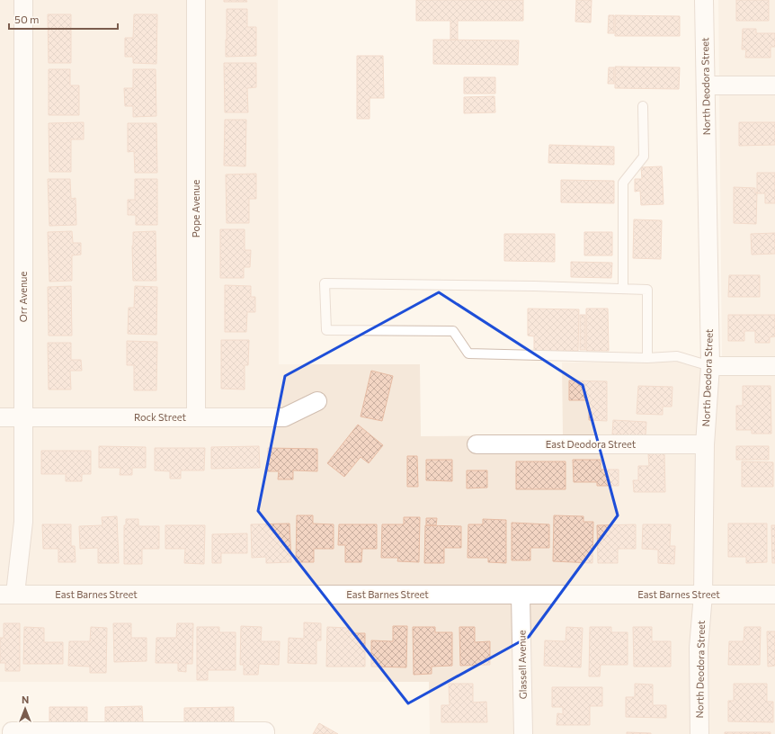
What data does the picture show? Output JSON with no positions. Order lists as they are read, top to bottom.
{
  "streets": {
    "street": [
      "North Deodora Street",
      "Pope Avenue",
      "Orr Avenue",
      "Rock Street",
      "East Deodora Street",
      "East Barnes Street",
      "Glassell Avenue"
    ]
  },
  "crossings": [
    ["North Deodora Street", "East Deodora Street"],
    ["North Deodora Street", "East Barnes Street"],
    ["Pope Avenue", "Rock Street"],
    ["Orr Avenue", "Rock Street"],
    ["Orr Avenue", "East Barnes Street"],
    ["East Barnes Street", "Glassell Avenue"]
  ],
  "scale_bar": "50 m",
  "north": "top"
}
